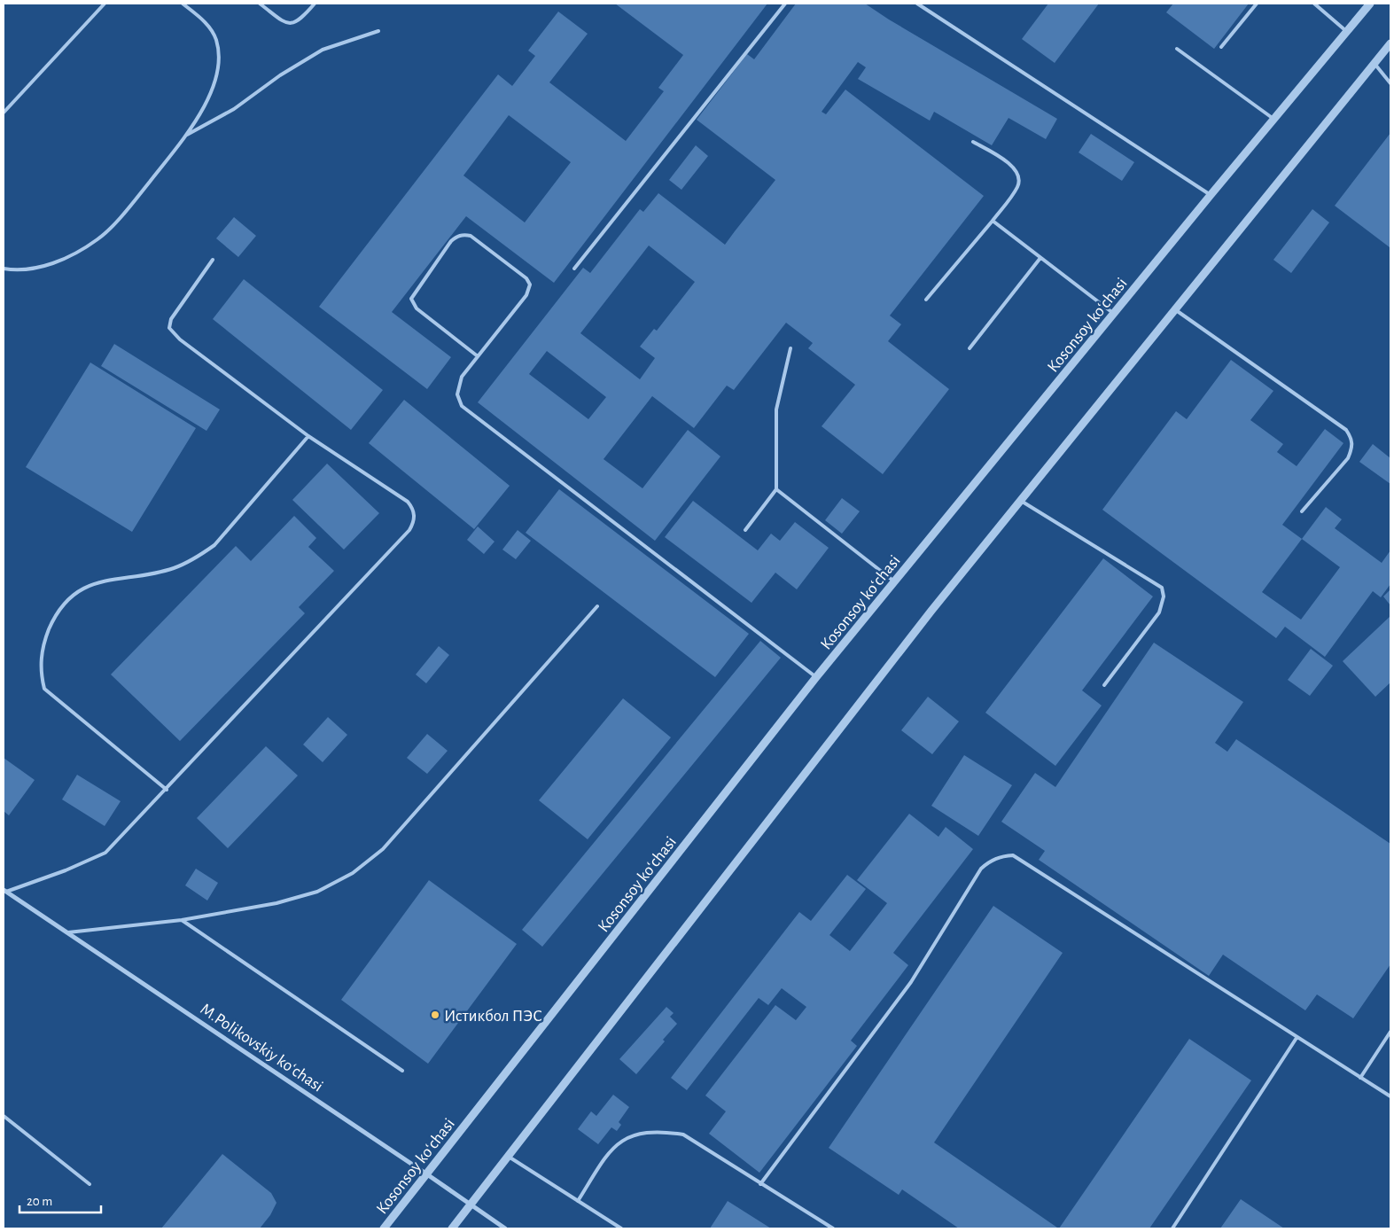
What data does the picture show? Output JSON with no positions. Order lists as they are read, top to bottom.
{
  "streets": {
    "street": ["Kosonsoy koʻchasi", "M.Polikovskiy koʻchasi"]
  },
  "crossings": [
    ["Kosonsoy koʻchasi", "M.Polikovskiy koʻchasi"]
  ],
  "places": ["Истикбол ПЭС"],
  "scale_bar": "20 m"
}
